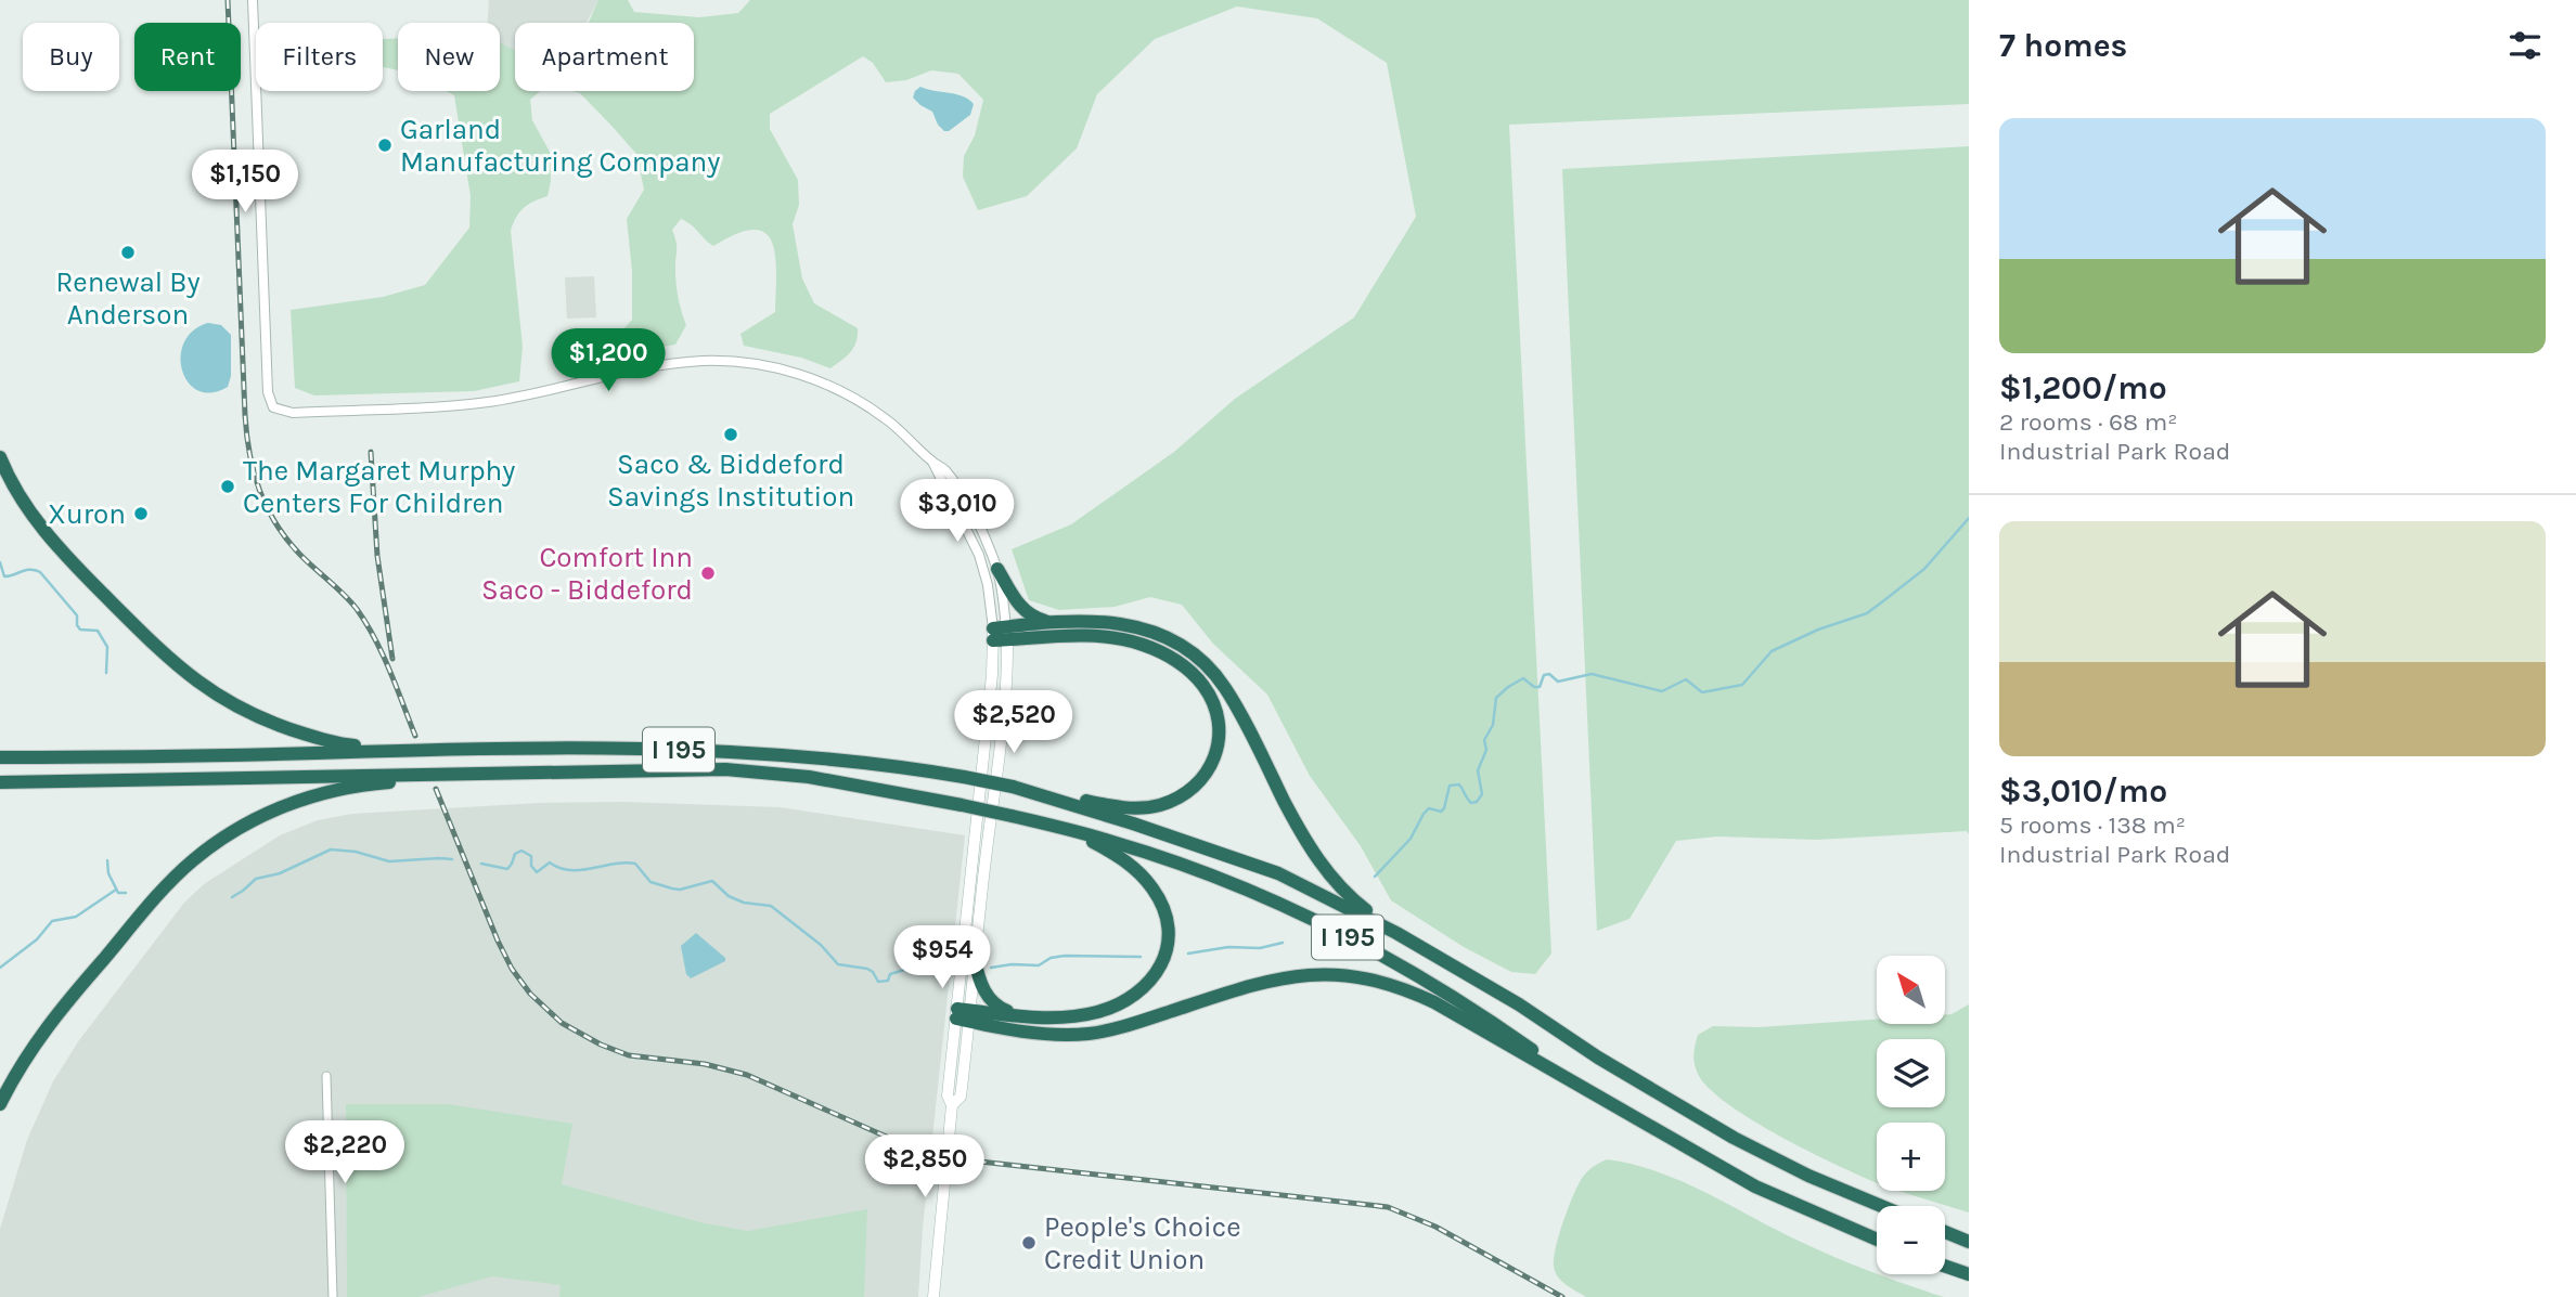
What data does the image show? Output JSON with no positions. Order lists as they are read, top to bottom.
{
  "streets": {
    "highway": ["I 195"]
  },
  "places": [
    "Garland Manufacturing Company",
    "Renewal By Anderson",
    "Saco & Biddeford Savings Institution",
    "The Margaret Murphy Centers For Children",
    "Xuron",
    "Comfort Inn Saco - Biddeford",
    "People's Choice Credit Union"
  ],
  "north": "top left",
  "page": {
    "heading": "7 homes",
    "chip": [
      "Buy",
      "Rent",
      "Filters",
      "New",
      "Apartment"
    ],
    "list": [
      {
        "name": "$1,200/mo",
        "note": "2 rooms · 68 m² · Industrial Park Road"
      },
      {
        "name": "$3,010/mo",
        "note": "5 rooms · 138 m² · Industrial Park Road"
      }
    ],
    "price": [
      "$1,150",
      "$1,200",
      "$3,010",
      "$2,520",
      "$954",
      "$2,220",
      "$2,850"
    ],
    "map_buttons": ["+", "−"]
  }
}
